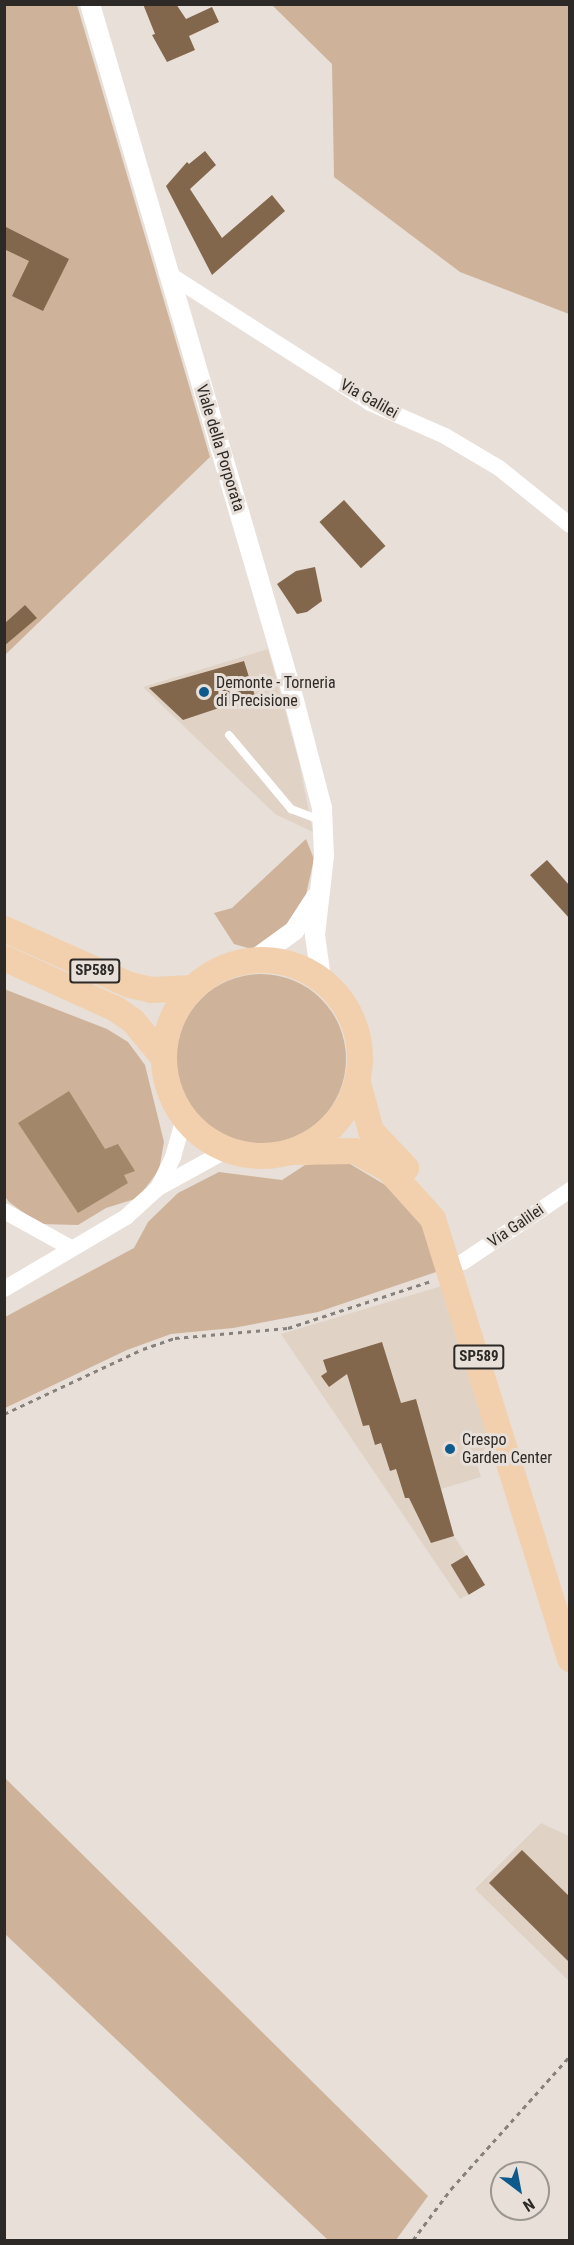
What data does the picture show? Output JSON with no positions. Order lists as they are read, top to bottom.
{
  "streets": {
    "main road": ["SP589"],
    "street": ["Via Galilei", "Viale della Porporata"]
  },
  "crossings": [
    ["Via Galilei", "Viale della Porporata"],
    ["Via Galilei", "SP589"],
    ["Viale della Porporata", "SP589"]
  ],
  "places": ["Demonte - Torneria di Precisione", "Crespo Garden Center"],
  "north": "bottom right"
}
